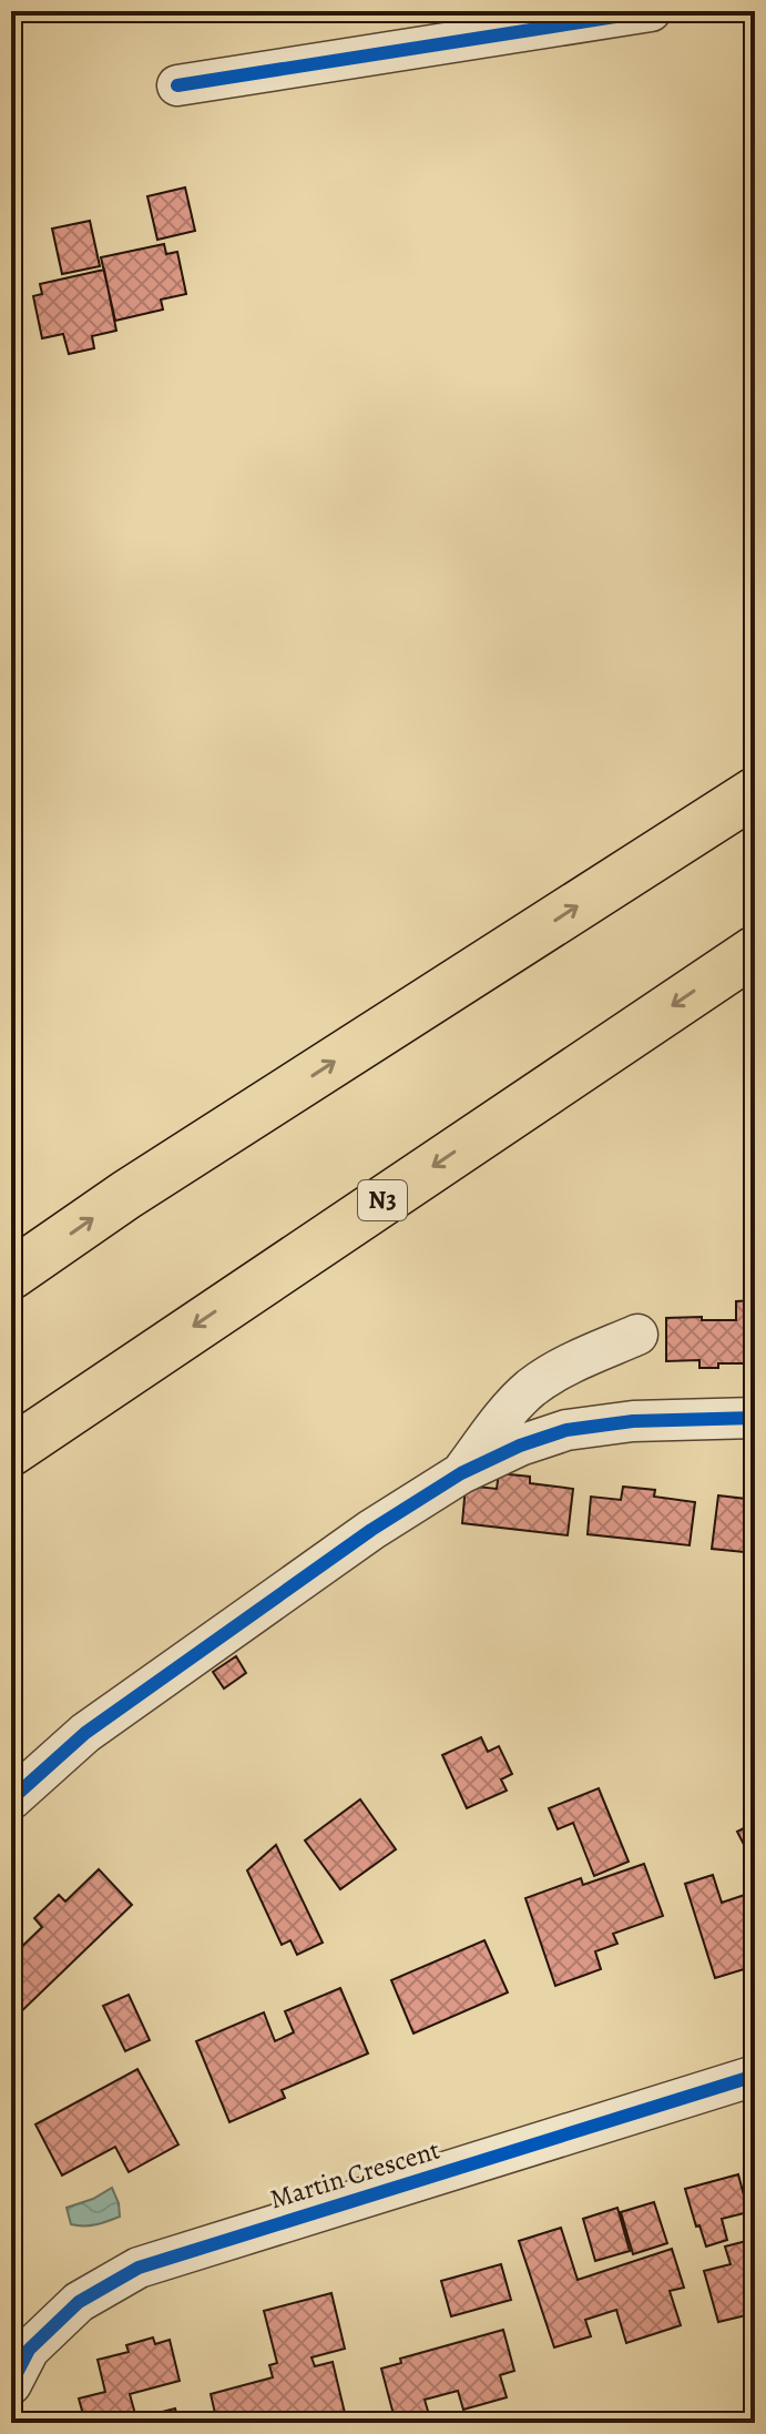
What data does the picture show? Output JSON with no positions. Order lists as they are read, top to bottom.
{
  "streets": {
    "highway": ["N3"],
    "street": ["Martin Crescent"]
  }
}
